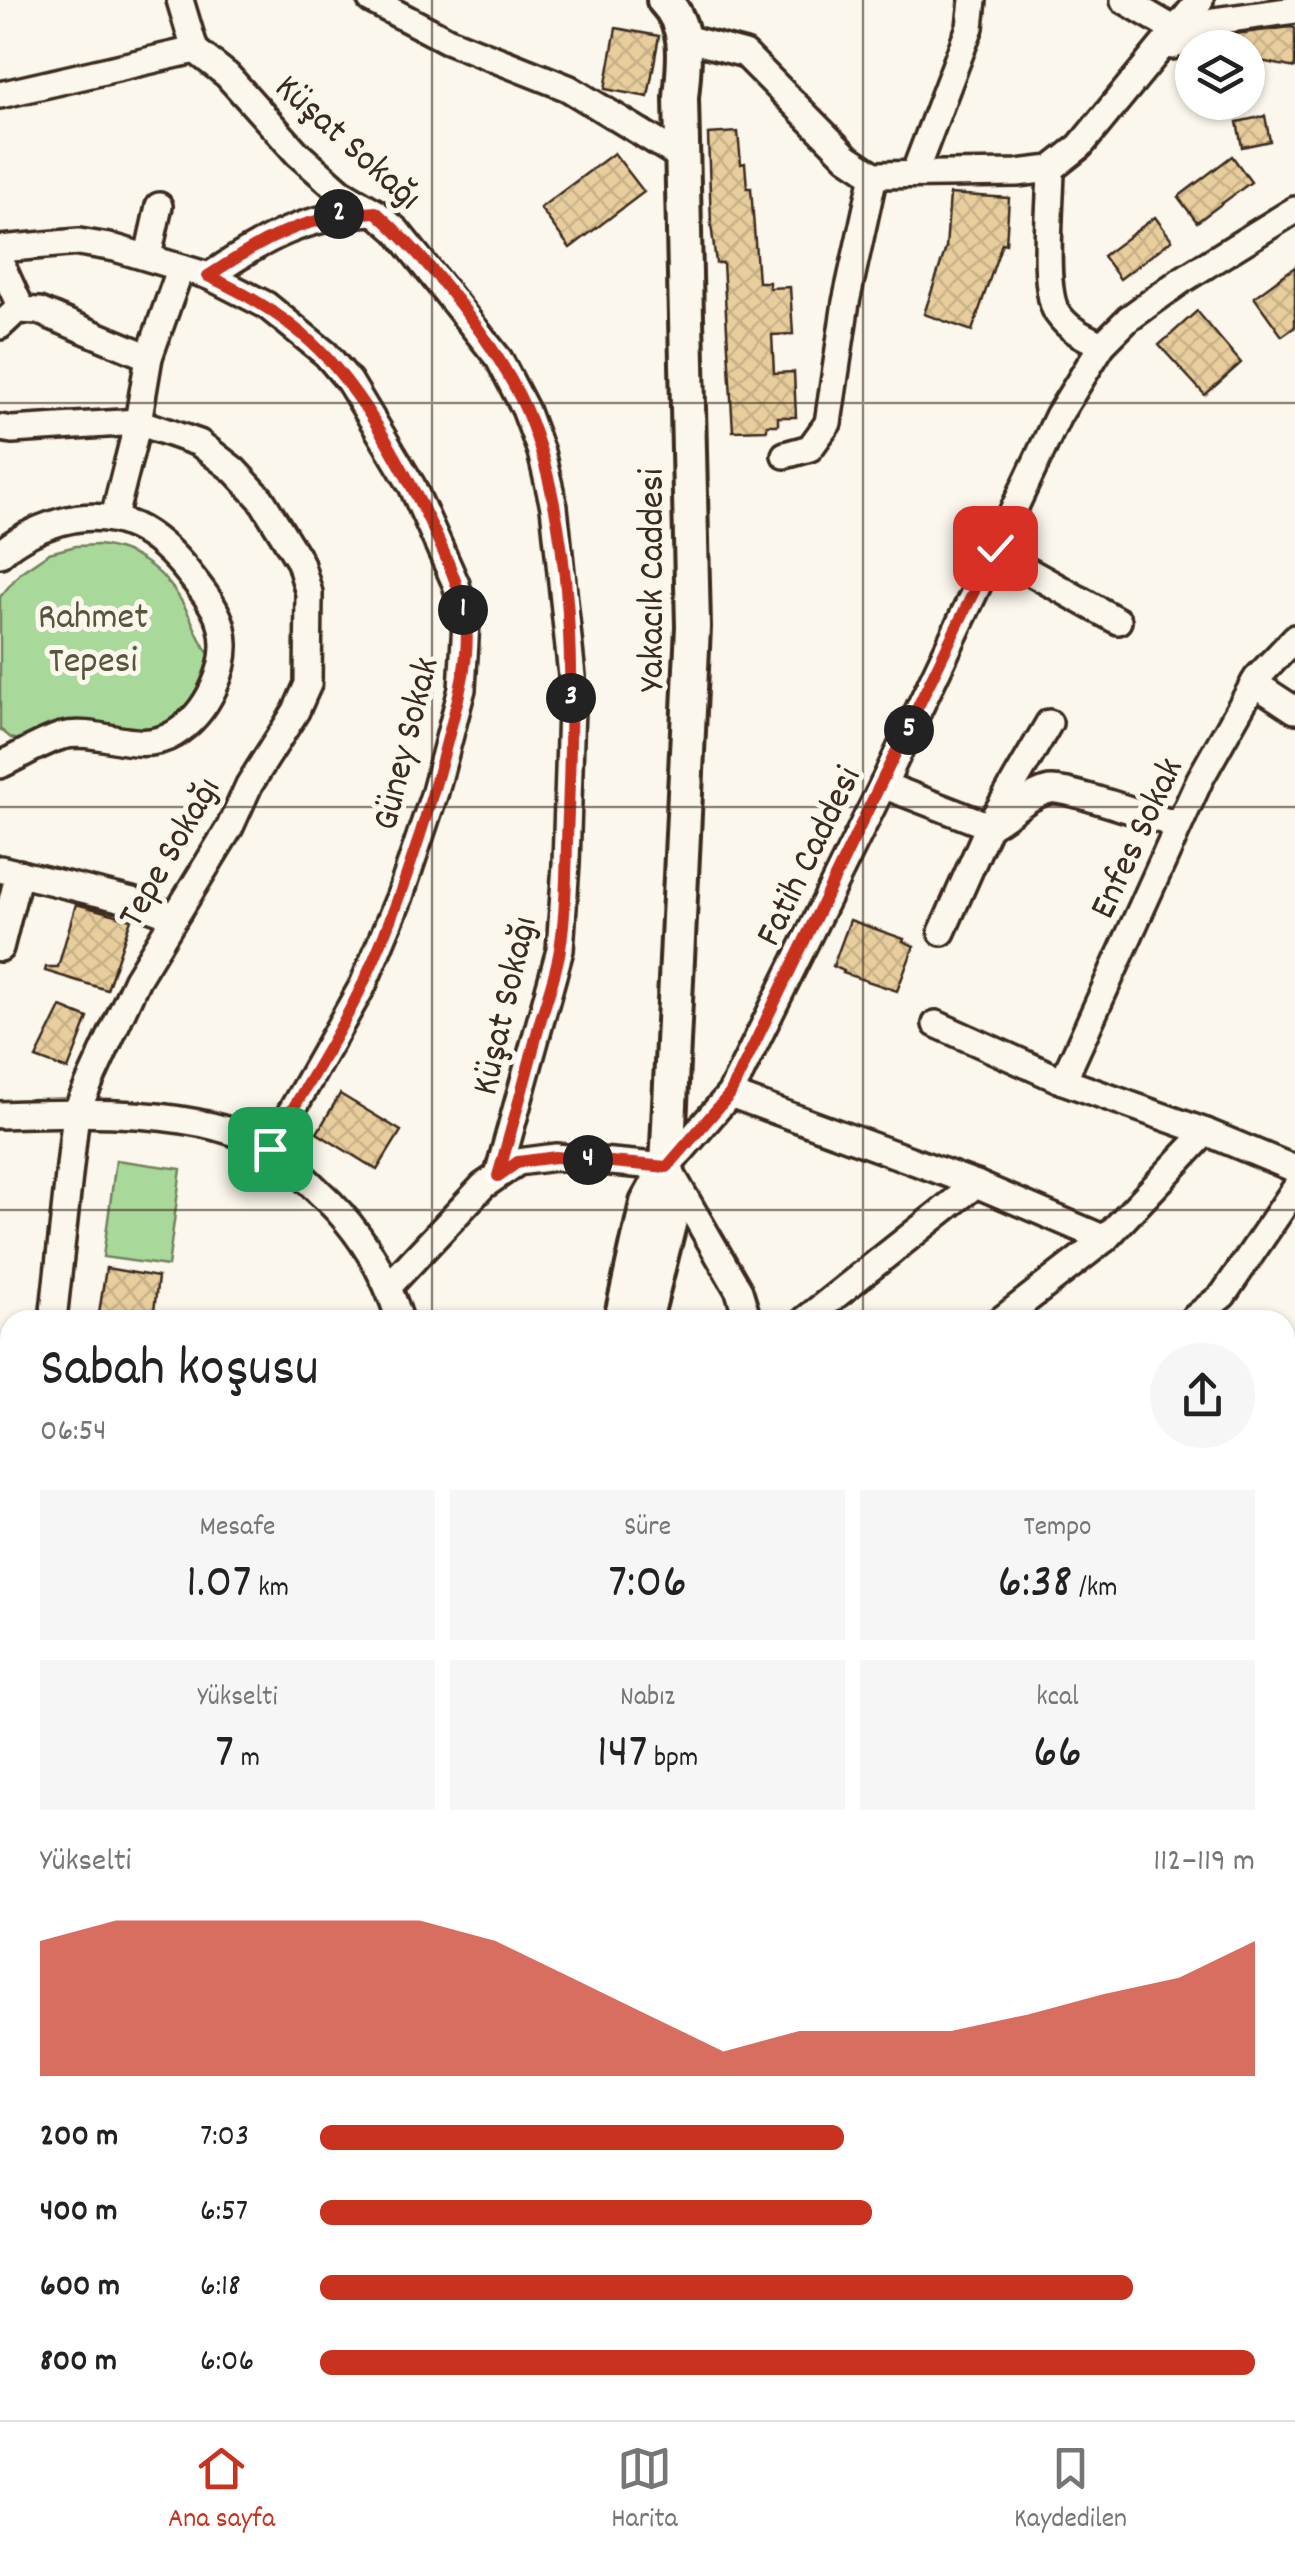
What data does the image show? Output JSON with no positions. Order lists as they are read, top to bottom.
{
  "streets": {
    "main road": ["Yakacık Caddesi"],
    "street": [
      "Küşat Sokağı",
      "Güney Sokak",
      "Enfes Sokak",
      "Tepe Sokağı",
      "Fatih Caddesi"
    ]
  },
  "crossings": [
    ["Yakacık Caddesi", "Fatih Caddesi"]
  ],
  "parks": ["Rahmet Tepesi"],
  "page": {
    "pins": [
      "2",
      "1",
      "3",
      "5",
      "4"
    ],
    "heading": ["Sabah koşusu", "06:54"],
    "stats": [
      ["Mesafe", "1.07 km"],
      ["Süre", "7:06"],
      ["Tempo", "6:38 /km"],
      ["Yükselti", "7 m"],
      ["Nabız", "147 bpm"],
      ["kcal", "66"]
    ],
    "chart": ["Yükselti", "112–119 m"],
    "list": [
      {
        "name": "200 m",
        "note": "7:03"
      },
      {
        "name": "400 m",
        "note": "6:57"
      },
      {
        "name": "600 m",
        "note": "6:18"
      },
      {
        "name": "800 m",
        "note": "6:06"
      }
    ],
    "tabs": ["Ana sayfa", "Harita", "Kaydedilen"]
  }
}
